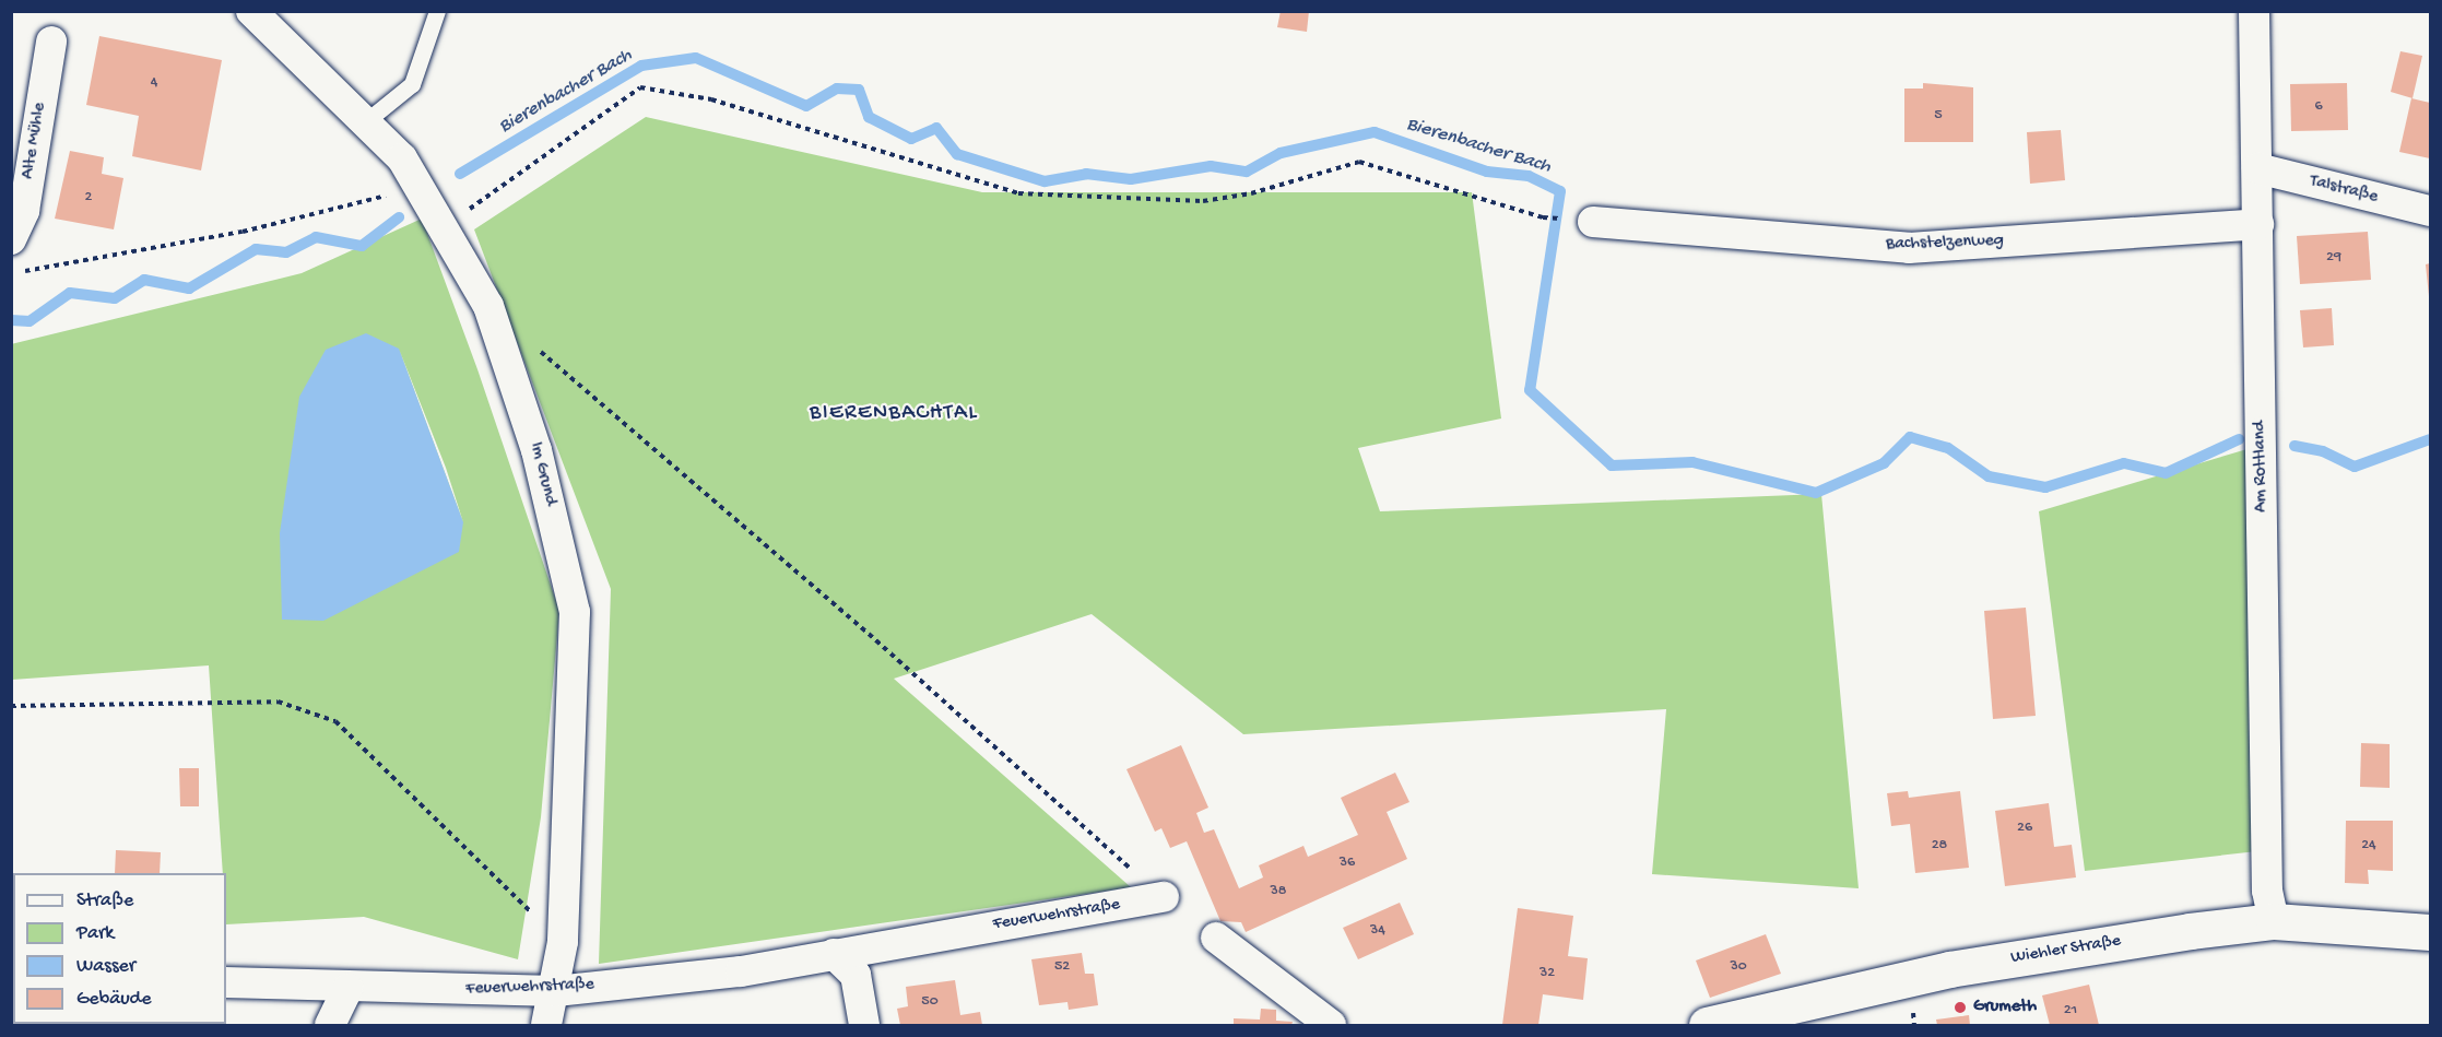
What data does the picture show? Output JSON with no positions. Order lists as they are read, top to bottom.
{
  "streets": {
    "main road": ["Wiehler Straße"],
    "street": [
      "Alte Mühle",
      "Talstraße",
      "Bachstelzenweg",
      "Am Rottland",
      "Im Grund",
      "Feuerwehrstraße"
    ]
  },
  "crossings": [
    ["Talstraße", "Am Rottland"],
    ["Bachstelzenweg", "Am Rottland"],
    ["Am Rottland", "Wiehler Straße"],
    ["Im Grund", "Feuerwehrstraße"]
  ],
  "districts": ["BIERENBACHTAL"],
  "water": ["Bierenbacher Bach"],
  "places": ["Grumeth"],
  "house_numbers": [
    "4",
    "6",
    "5",
    "2",
    "29",
    "26",
    "28",
    "24",
    "36",
    "38",
    "34",
    "52",
    "30",
    "32",
    "50",
    "21"
  ],
  "legend": [
    "Straße",
    "Park",
    "Wasser",
    "Gebäude"
  ]
}
